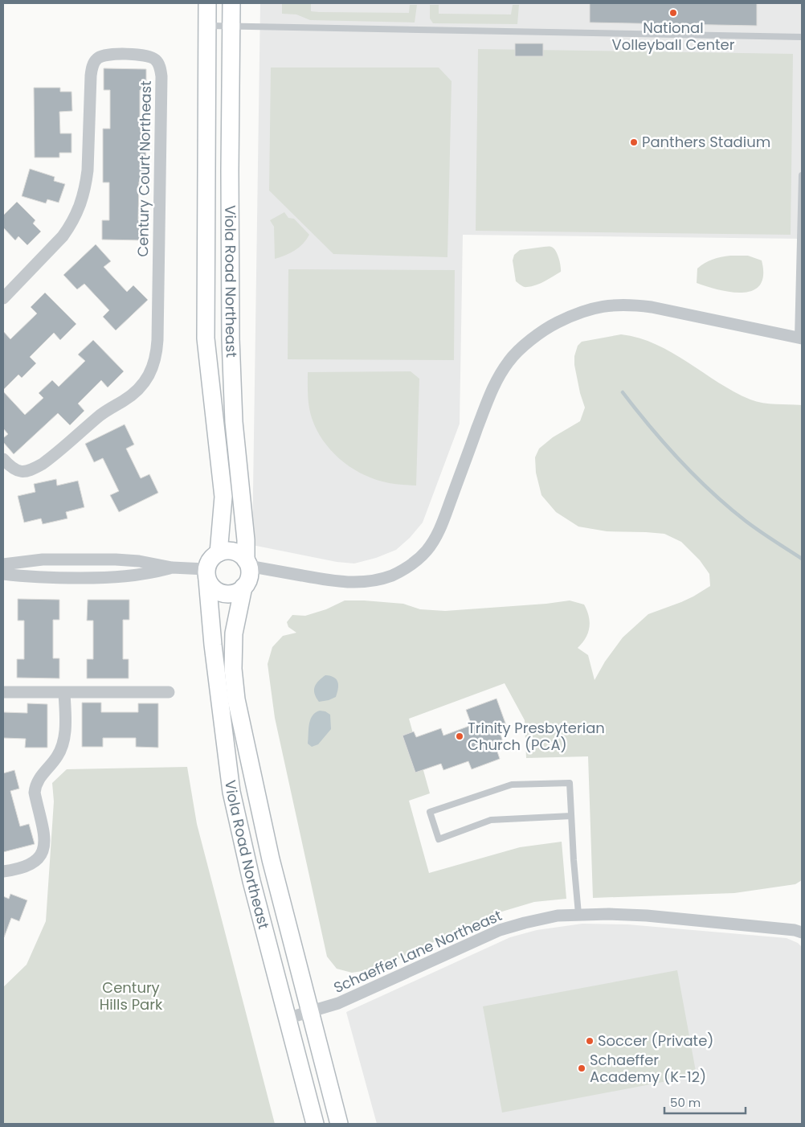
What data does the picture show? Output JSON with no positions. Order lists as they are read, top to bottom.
{
  "streets": {
    "main road": ["Viola Road Northeast"],
    "street": ["Century Court Northeast", "Schaeffer Lane Northeast"]
  },
  "crossings": [
    ["Viola Road Northeast", "Schaeffer Lane Northeast"]
  ],
  "parks": ["Century Hills Park"],
  "places": [
    "National Volleyball Center",
    "Panthers Stadium",
    "Trinity Presbyterian Church (PCA)",
    "Soccer (Private)",
    "Schaeffer Academy (K-12)"
  ],
  "scale_bar": "50 m"
}
